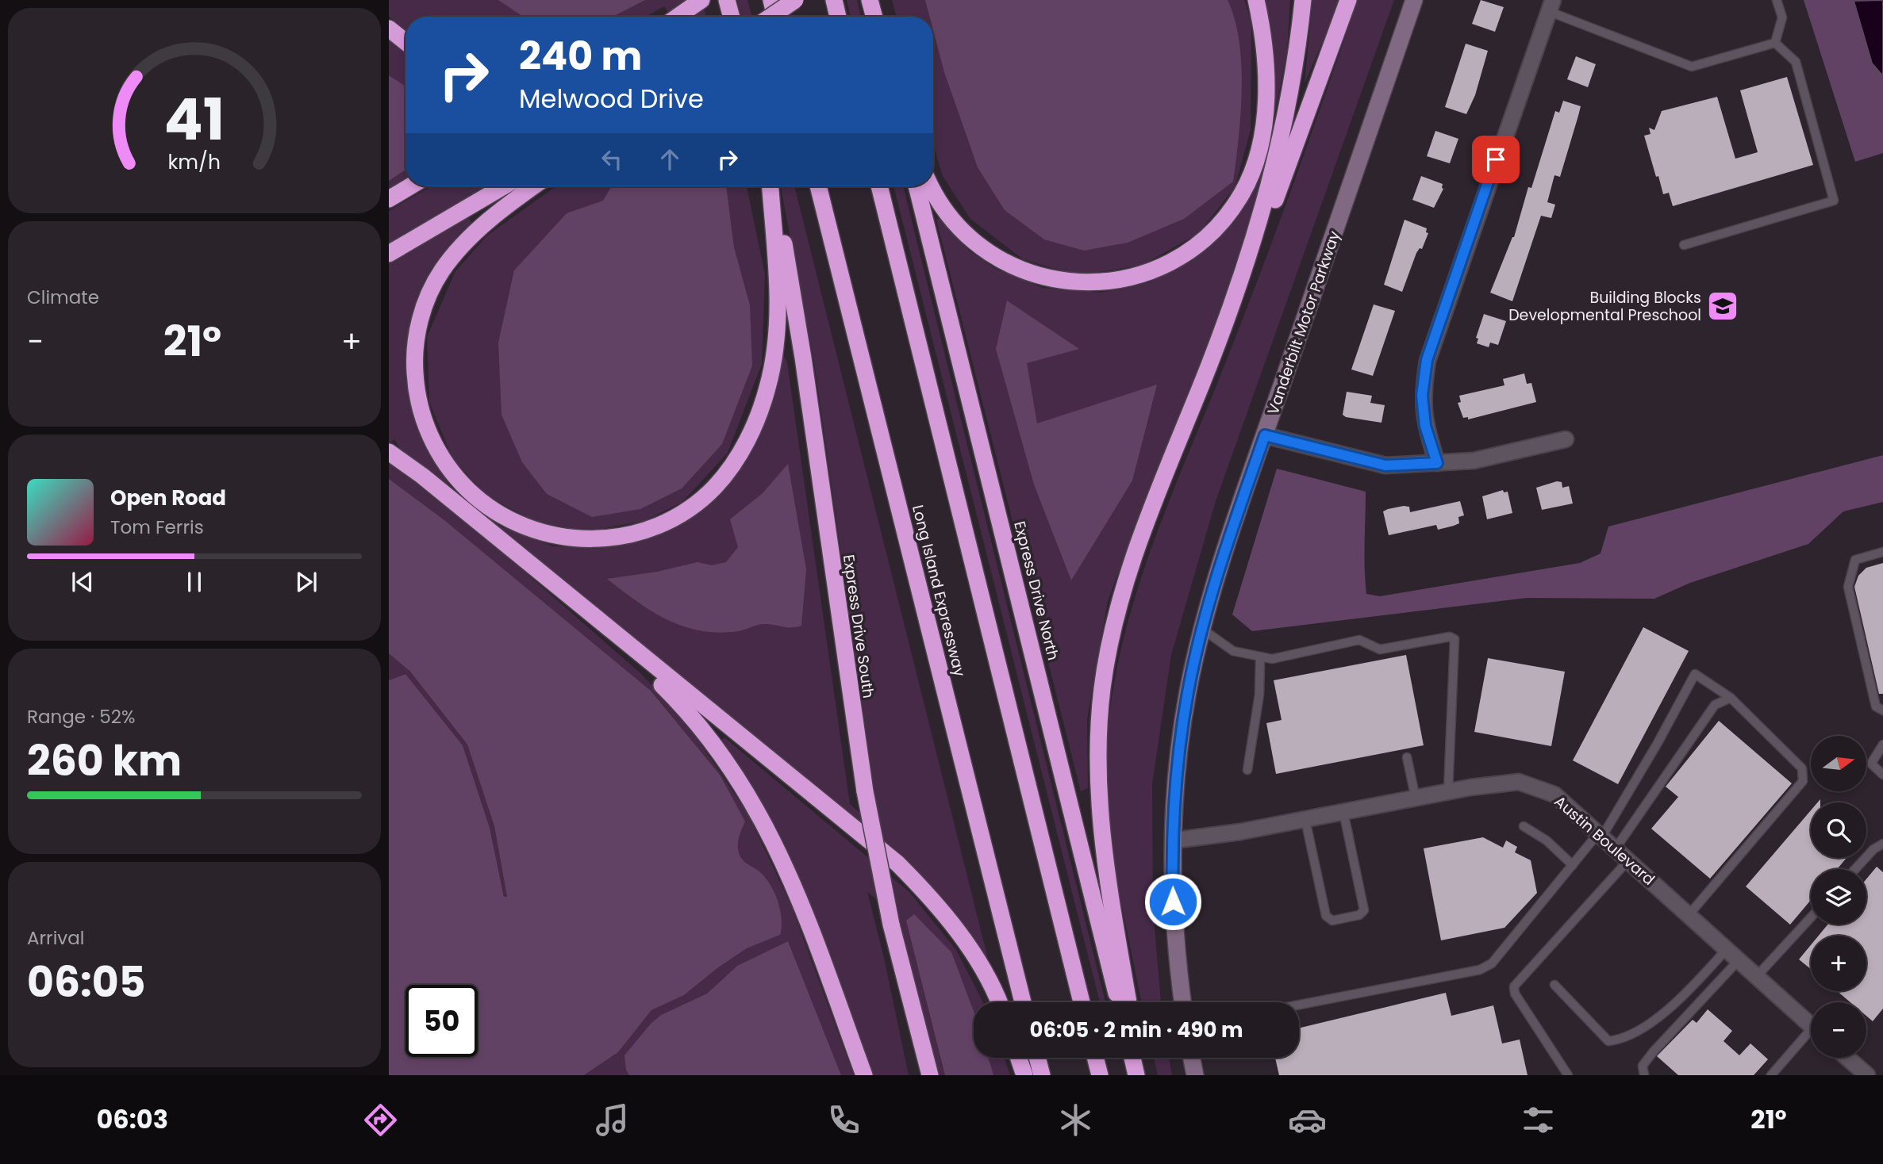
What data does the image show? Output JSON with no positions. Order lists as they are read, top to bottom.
{
  "streets": {
    "highway": ["Long Island Expressway", "Express Drive North", "Express Drive South"],
    "main road": ["Vanderbilt Motor Parkway"],
    "street": ["Austin Boulevard"]
  },
  "crossings": [
    ["Vanderbilt Motor Parkway", "Austin Boulevard"]
  ],
  "places": {
    "school or university": ["Building Blocks Developmental Preschool"]
  },
  "north": "right",
  "page": {
    "turn": ["240 m", "Melwood Drive"],
    "tile": [
      "Climate",
      ["Range · 52%", "260 km"],
      ["Arrival", "06:05"]
    ],
    "heat": ["−", "21°", "+"],
    "song": ["Open Road", "Tom Ferris"],
    "map_buttons": ["+", "−"],
    "limit": "50",
    "trip": "06:05 · 2 min · 490 m",
    "tabs": ["06:03", "21°"],
    "gauge": ["41", "km/h"]
  }
}
